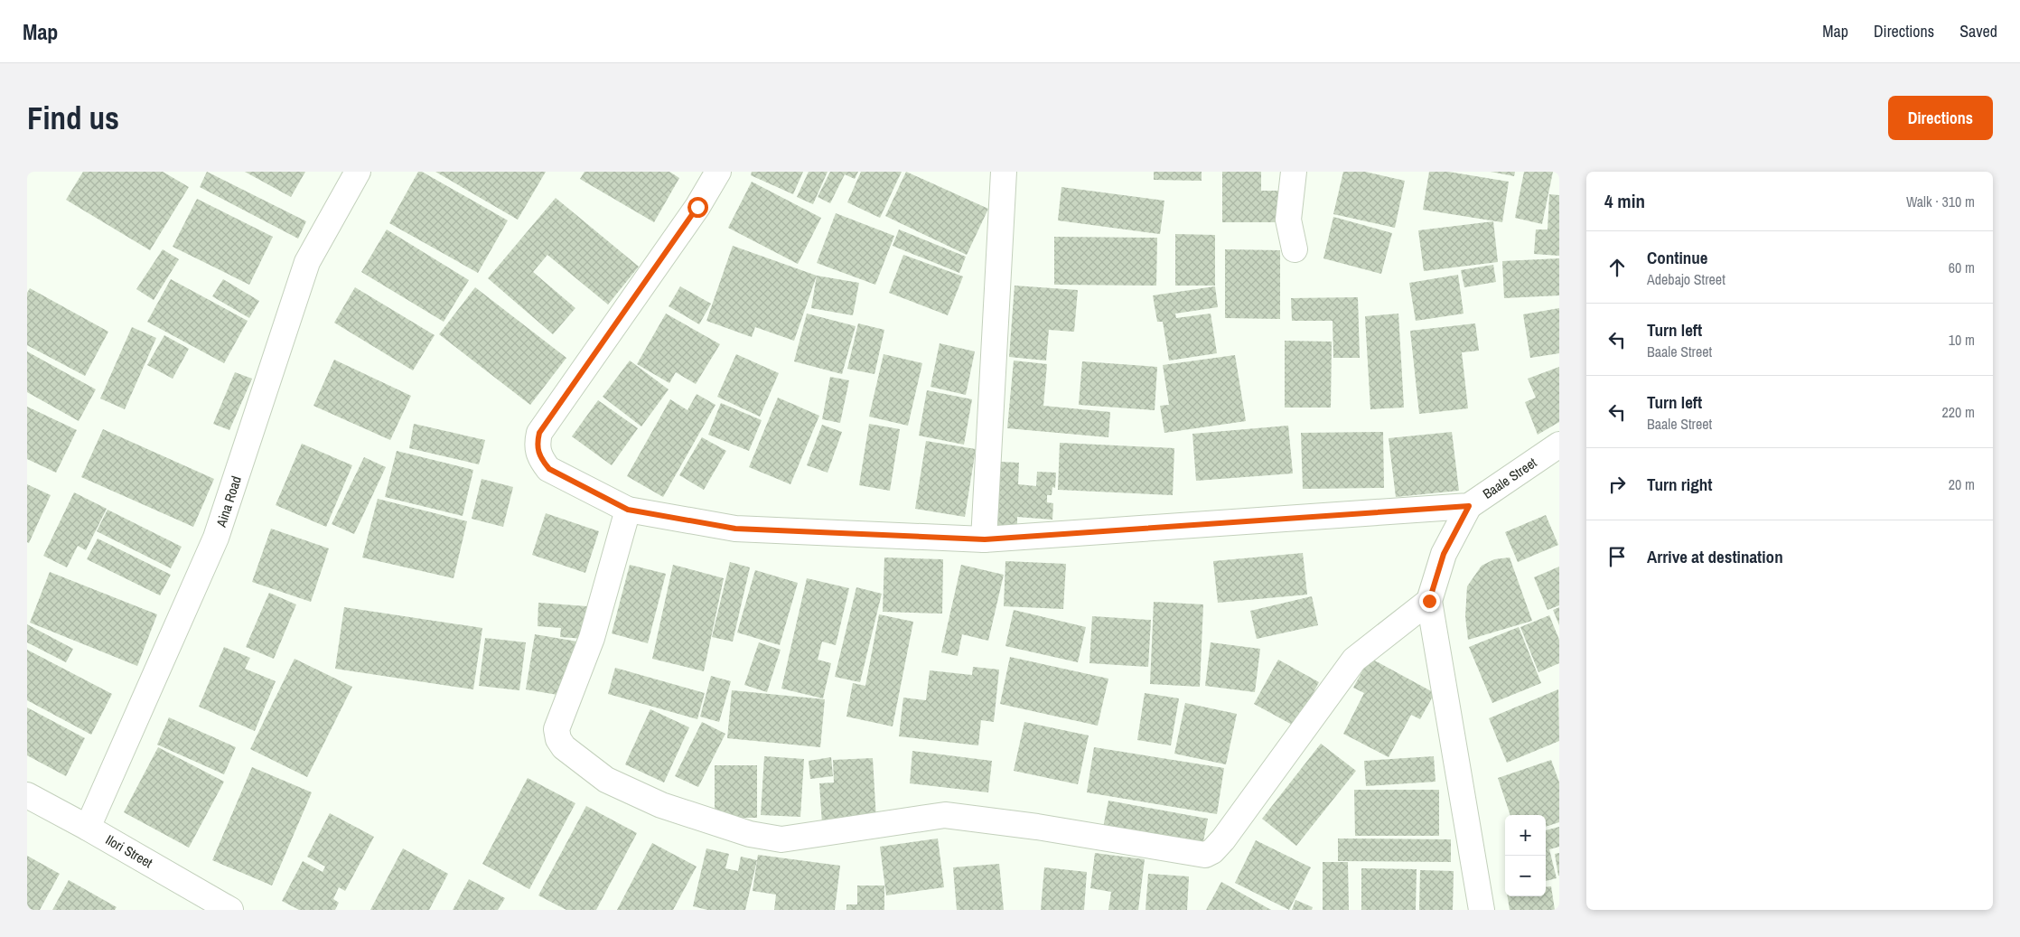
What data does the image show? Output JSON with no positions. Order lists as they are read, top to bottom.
{
  "streets": {
    "street": ["Baale Street", "Aina Road", "Ilori Street"]
  },
  "crossings": [
    ["Aina Road", "Ilori Street"]
  ],
  "page": {
    "header": "Map",
    "nav": ["Map", "Directions", "Saved"],
    "buttons": "Directions",
    "title": "Find us",
    "heading": ["4 min", "Walk · 310 m"],
    "list": [
      ["Continue", "Adebajo Street", "60 m"],
      ["Turn left", "Baale Street", "10 m"],
      ["Turn left", "Baale Street", "220 m"],
      ["Turn right", "20 m"],
      "Arrive at destination"
    ],
    "map_buttons": ["+", "−"]
  }
}
